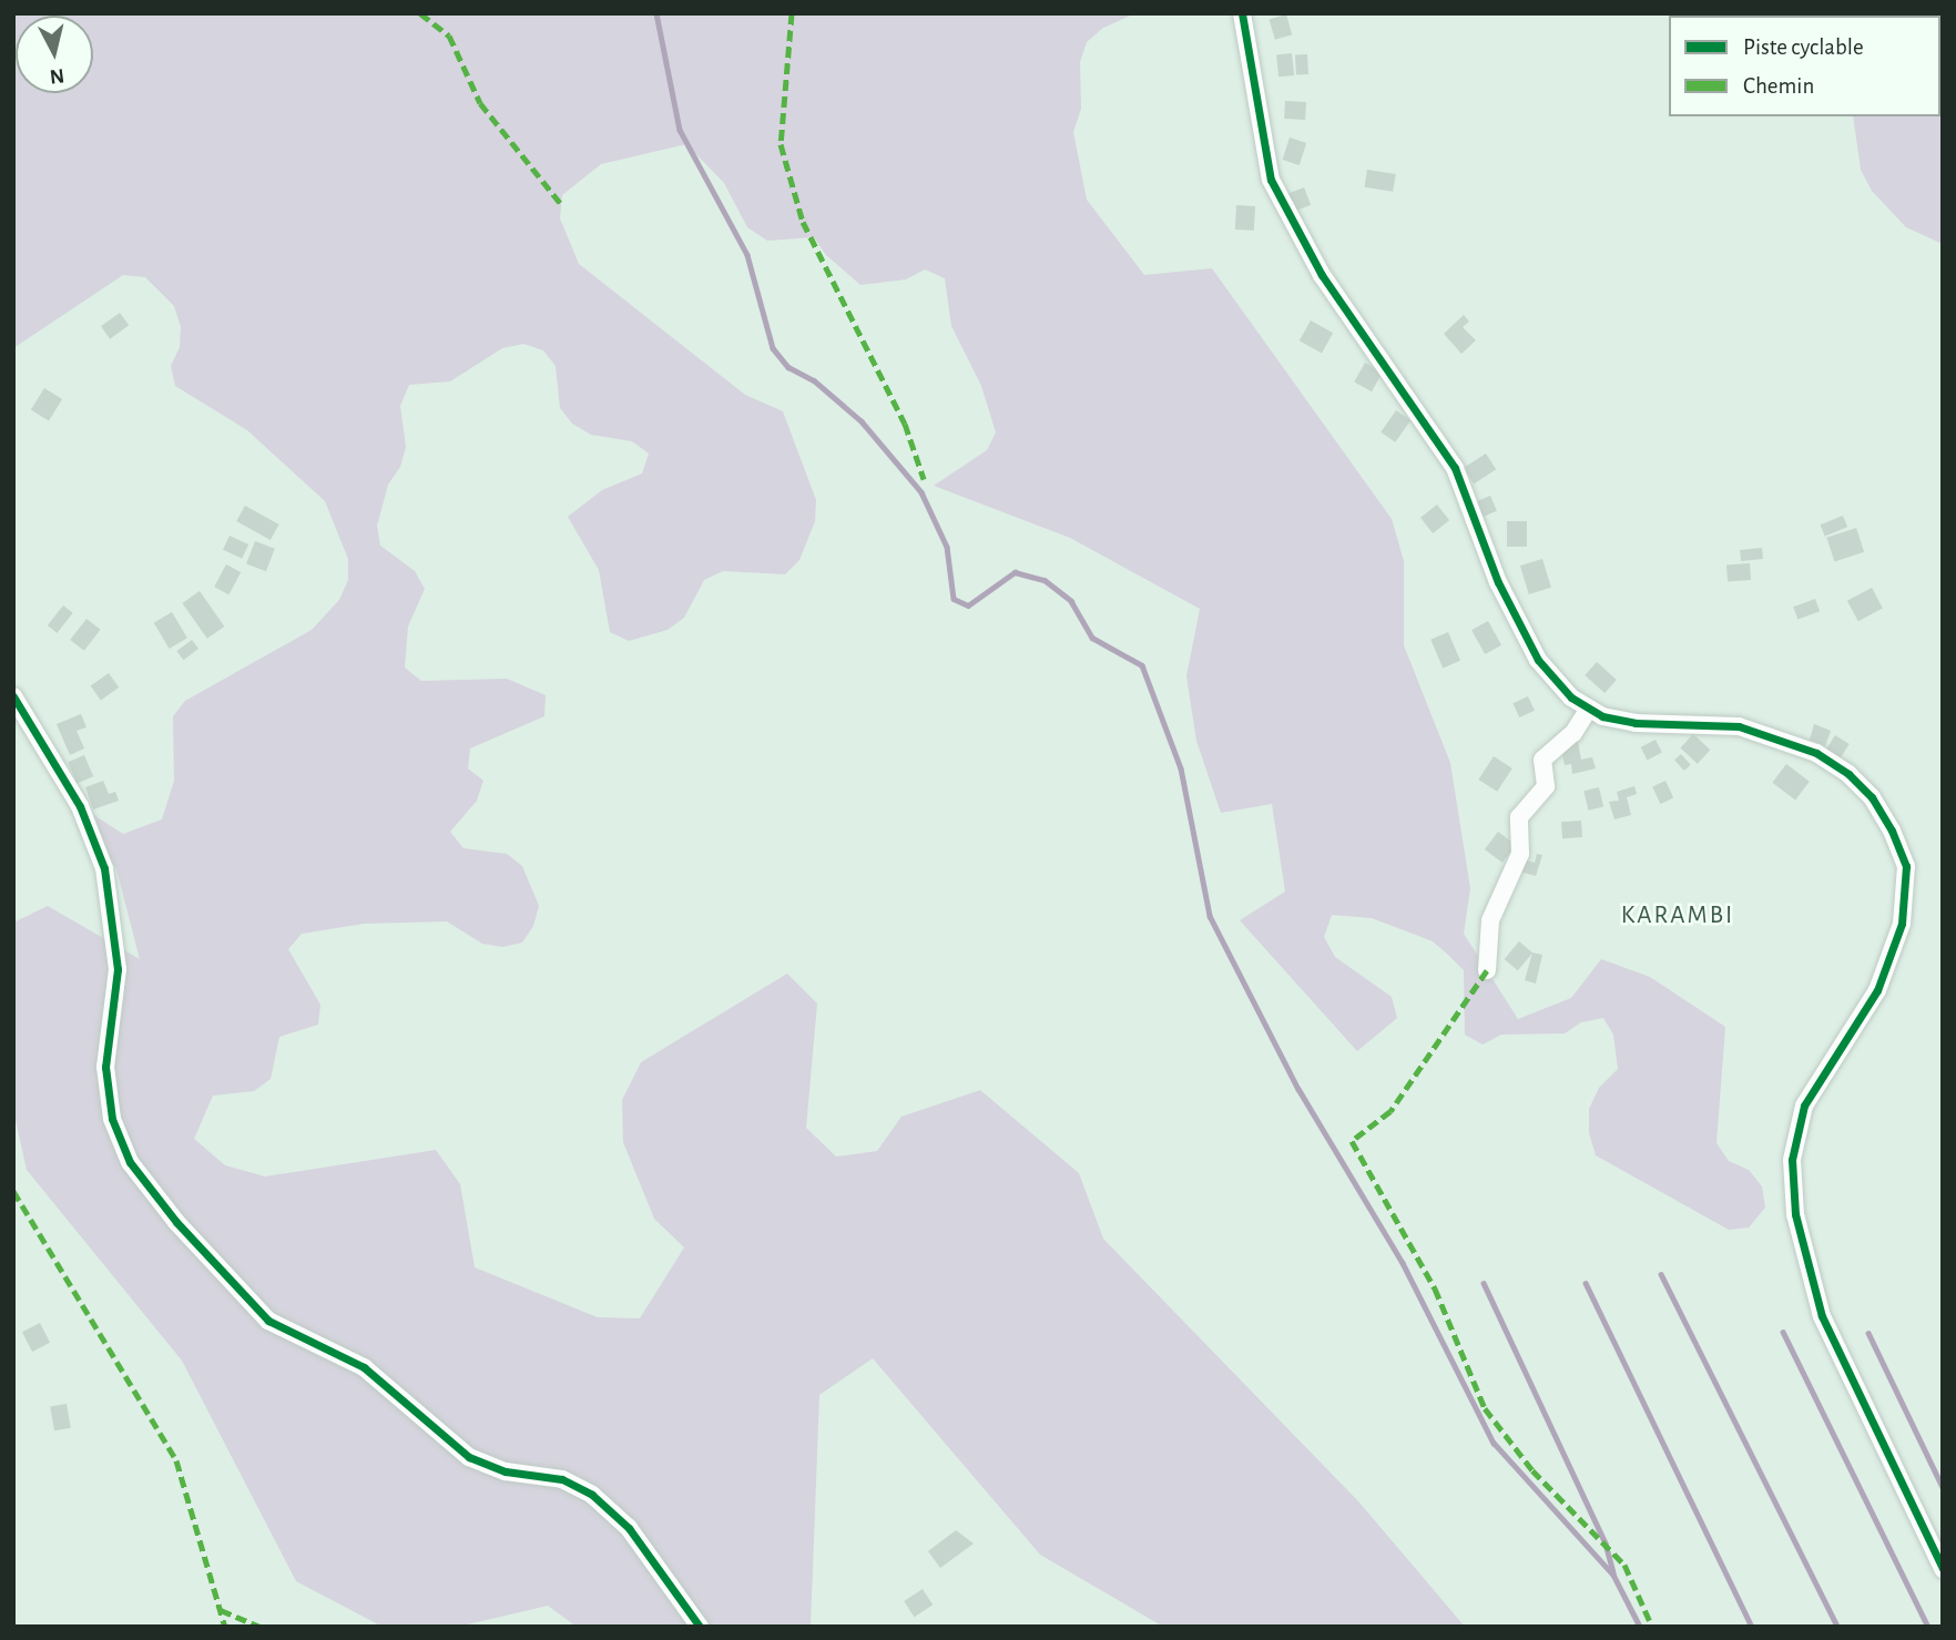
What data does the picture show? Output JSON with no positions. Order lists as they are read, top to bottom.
{
  "districts": ["KARAMBI"],
  "legend": ["Piste cyclable", "Chemin"],
  "north": "bottom"
}
